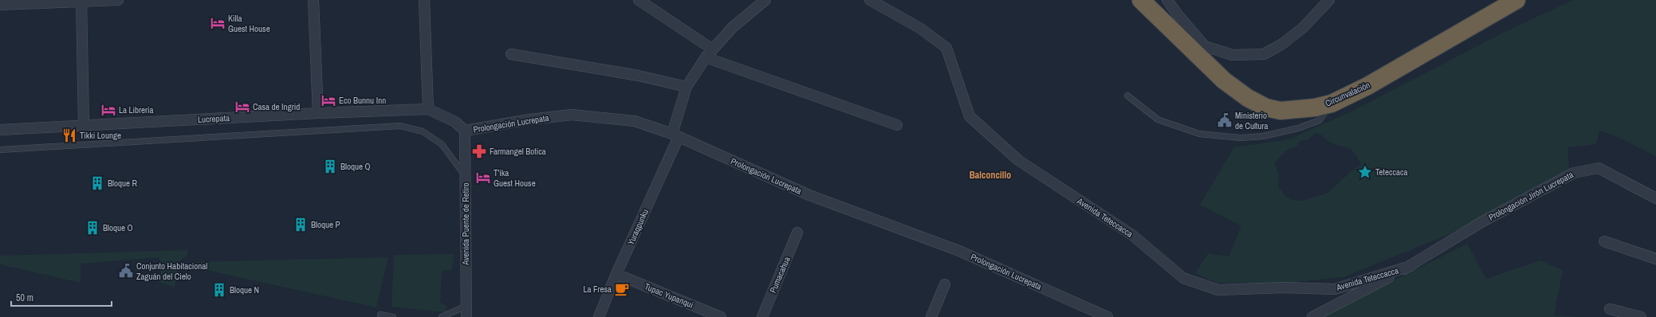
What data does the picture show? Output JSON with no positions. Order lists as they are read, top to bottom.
{
  "streets": {
    "highway": ["Circunvalación"],
    "street": [
      "Lucrepata",
      "Prolongación Lucrepata",
      "Prolongación Jirón Lucrepata",
      "Avenida Teteccacca",
      "Avenida Puente de Retiro",
      "Yuraqpunku",
      "Pumacahua",
      "Tupac Yupanqui"
    ]
  },
  "crossings": [
    ["Lucrepata", "Prolongación Lucrepata"],
    ["Prolongación Lucrepata", "Avenida Puente de Retiro"],
    ["Prolongación Lucrepata", "Yuraqpunku"],
    ["Prolongación Jirón Lucrepata", "Avenida Teteccacca"],
    ["Yuraqpunku", "Tupac Yupanqui"]
  ],
  "districts": ["Balconcillo"],
  "places": {
    "hotel": [
      "Killa Guest House",
      "Eco Bunnu Inn",
      "Casa de Ingrid",
      "La Libreria",
      "T'ika Guest House"
    ],
    "public building": ["Ministerio de Cultura", "Conjunto Habitacional Zaguán del Cielo"],
    "restaurant": ["Tikki Lounge"],
    "pharmacy": ["Farmangel Botica"],
    "building": [
      "Bloque Q",
      "Bloque R",
      "Bloque P",
      "Bloque O",
      "Bloque N"
    ],
    "place": ["Teteccaca"],
    "cafe": ["La Fresa"]
  },
  "scale_bar": "50 m"
}
